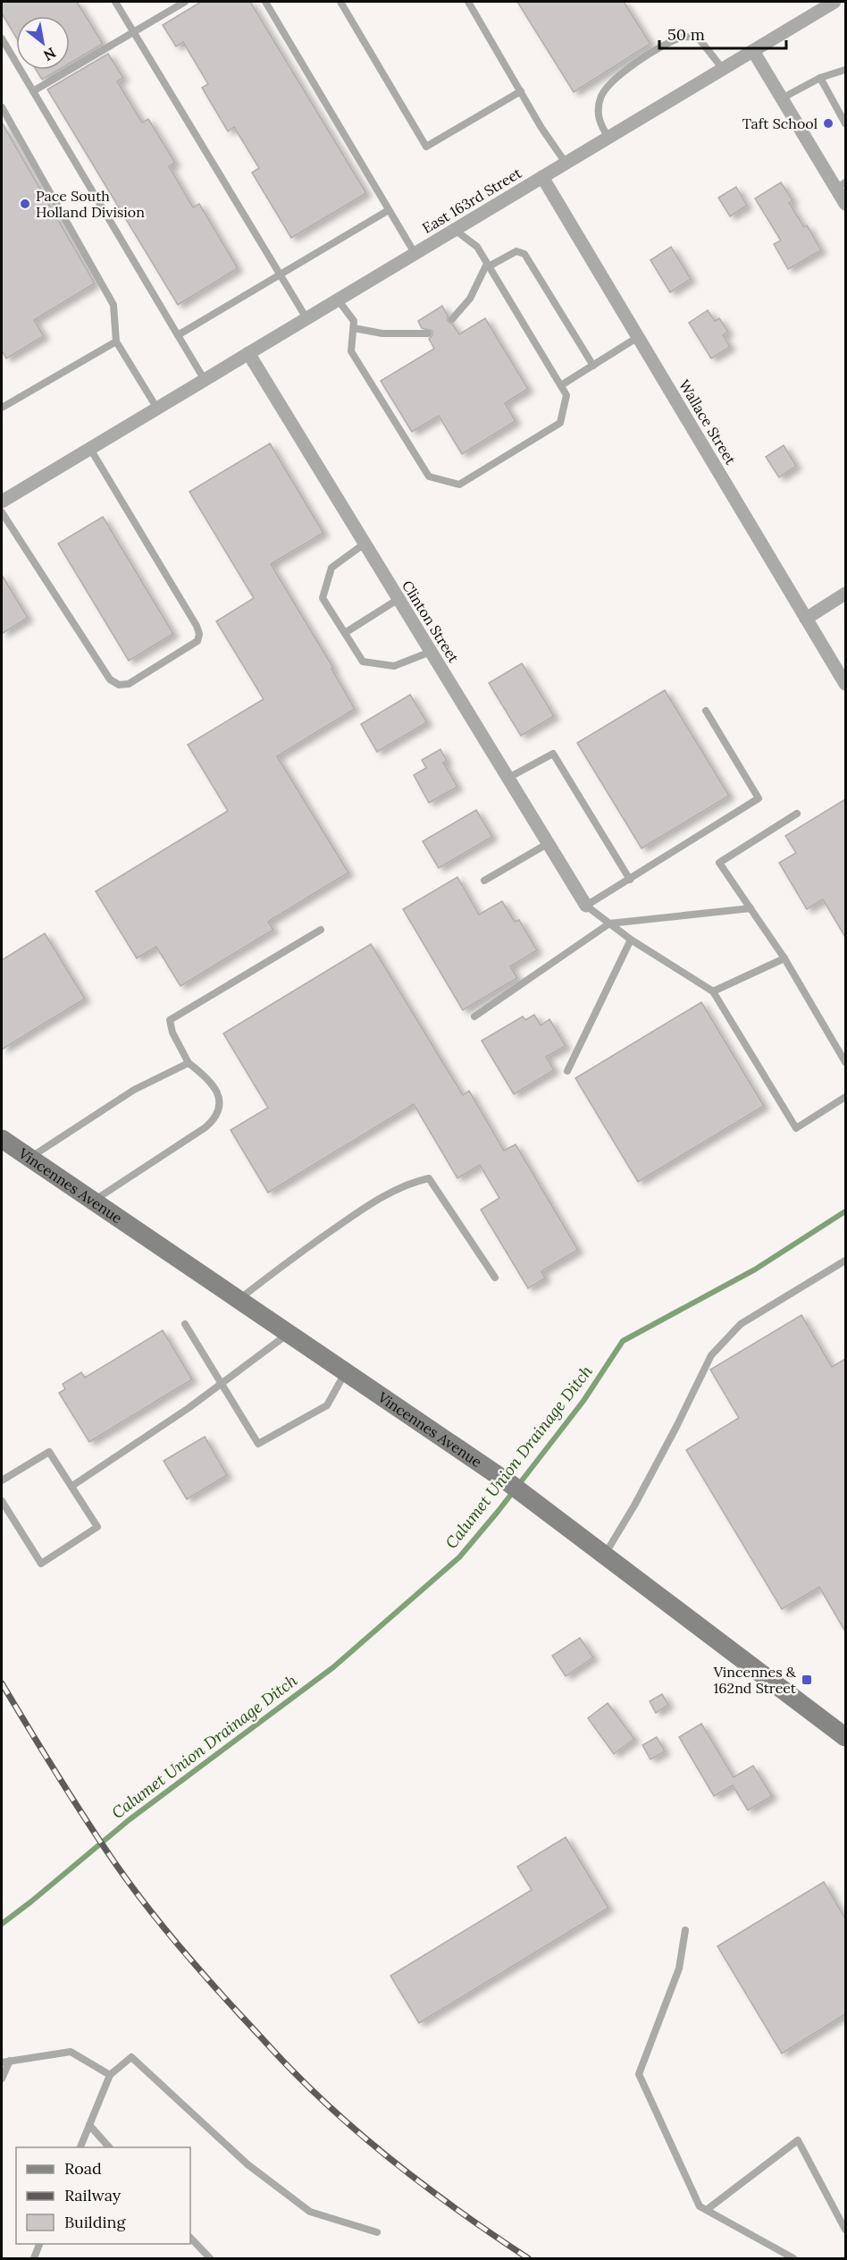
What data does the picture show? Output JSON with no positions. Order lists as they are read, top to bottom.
{
  "streets": {
    "street": [
      "East 163rd Street",
      "Wallace Street",
      "Clinton Street",
      "Vincennes Avenue"
    ]
  },
  "crossings": [
    ["East 163rd Street", "Wallace Street"],
    ["East 163rd Street", "Clinton Street"]
  ],
  "water": ["Calumet Union Drainage Ditch"],
  "places": {
    "other": ["Taft School", "Pace South Holland Division"],
    "transit": ["Vincennes & 162nd Street"]
  },
  "legend": ["Road", "Railway", "Building"],
  "scale_bar": "50 m",
  "north": "bottom right"
}
